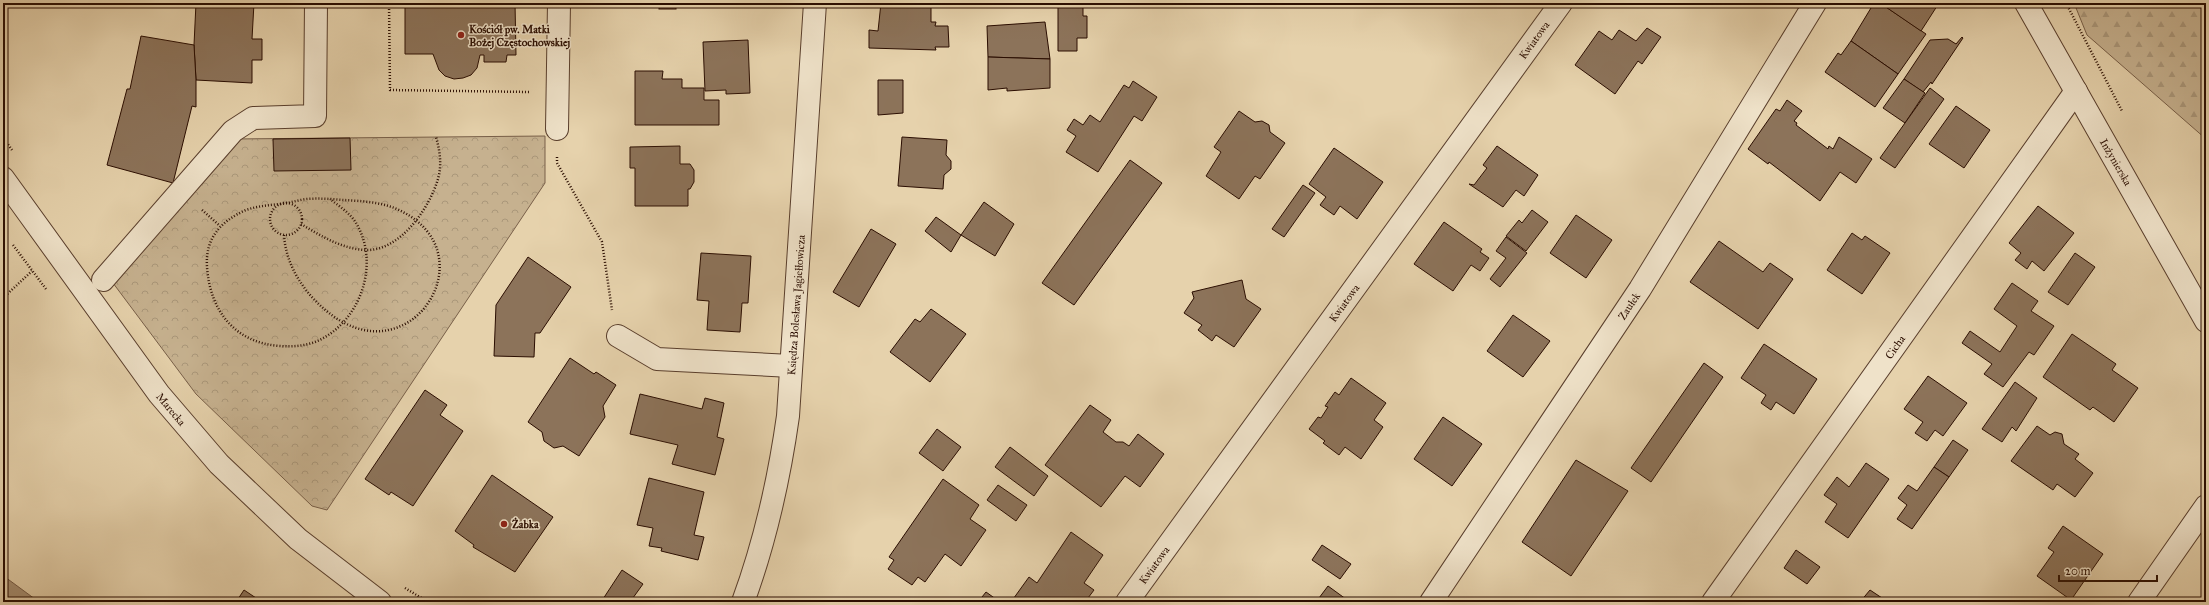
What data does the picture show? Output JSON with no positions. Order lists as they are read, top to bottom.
{
  "streets": {
    "street": [
      "Kwiatowa",
      "Inżynierska",
      "Księdza Bolesława Jagiełłowicza",
      "Zaułek",
      "Cicha",
      "Marecka"
    ]
  },
  "crossings": [
    ["Inżynierska", "Cicha"]
  ],
  "places": ["Kościół pw. Matki Bożej Częstochowskiej", "Żabka"],
  "scale_bar": "20 m"
}
